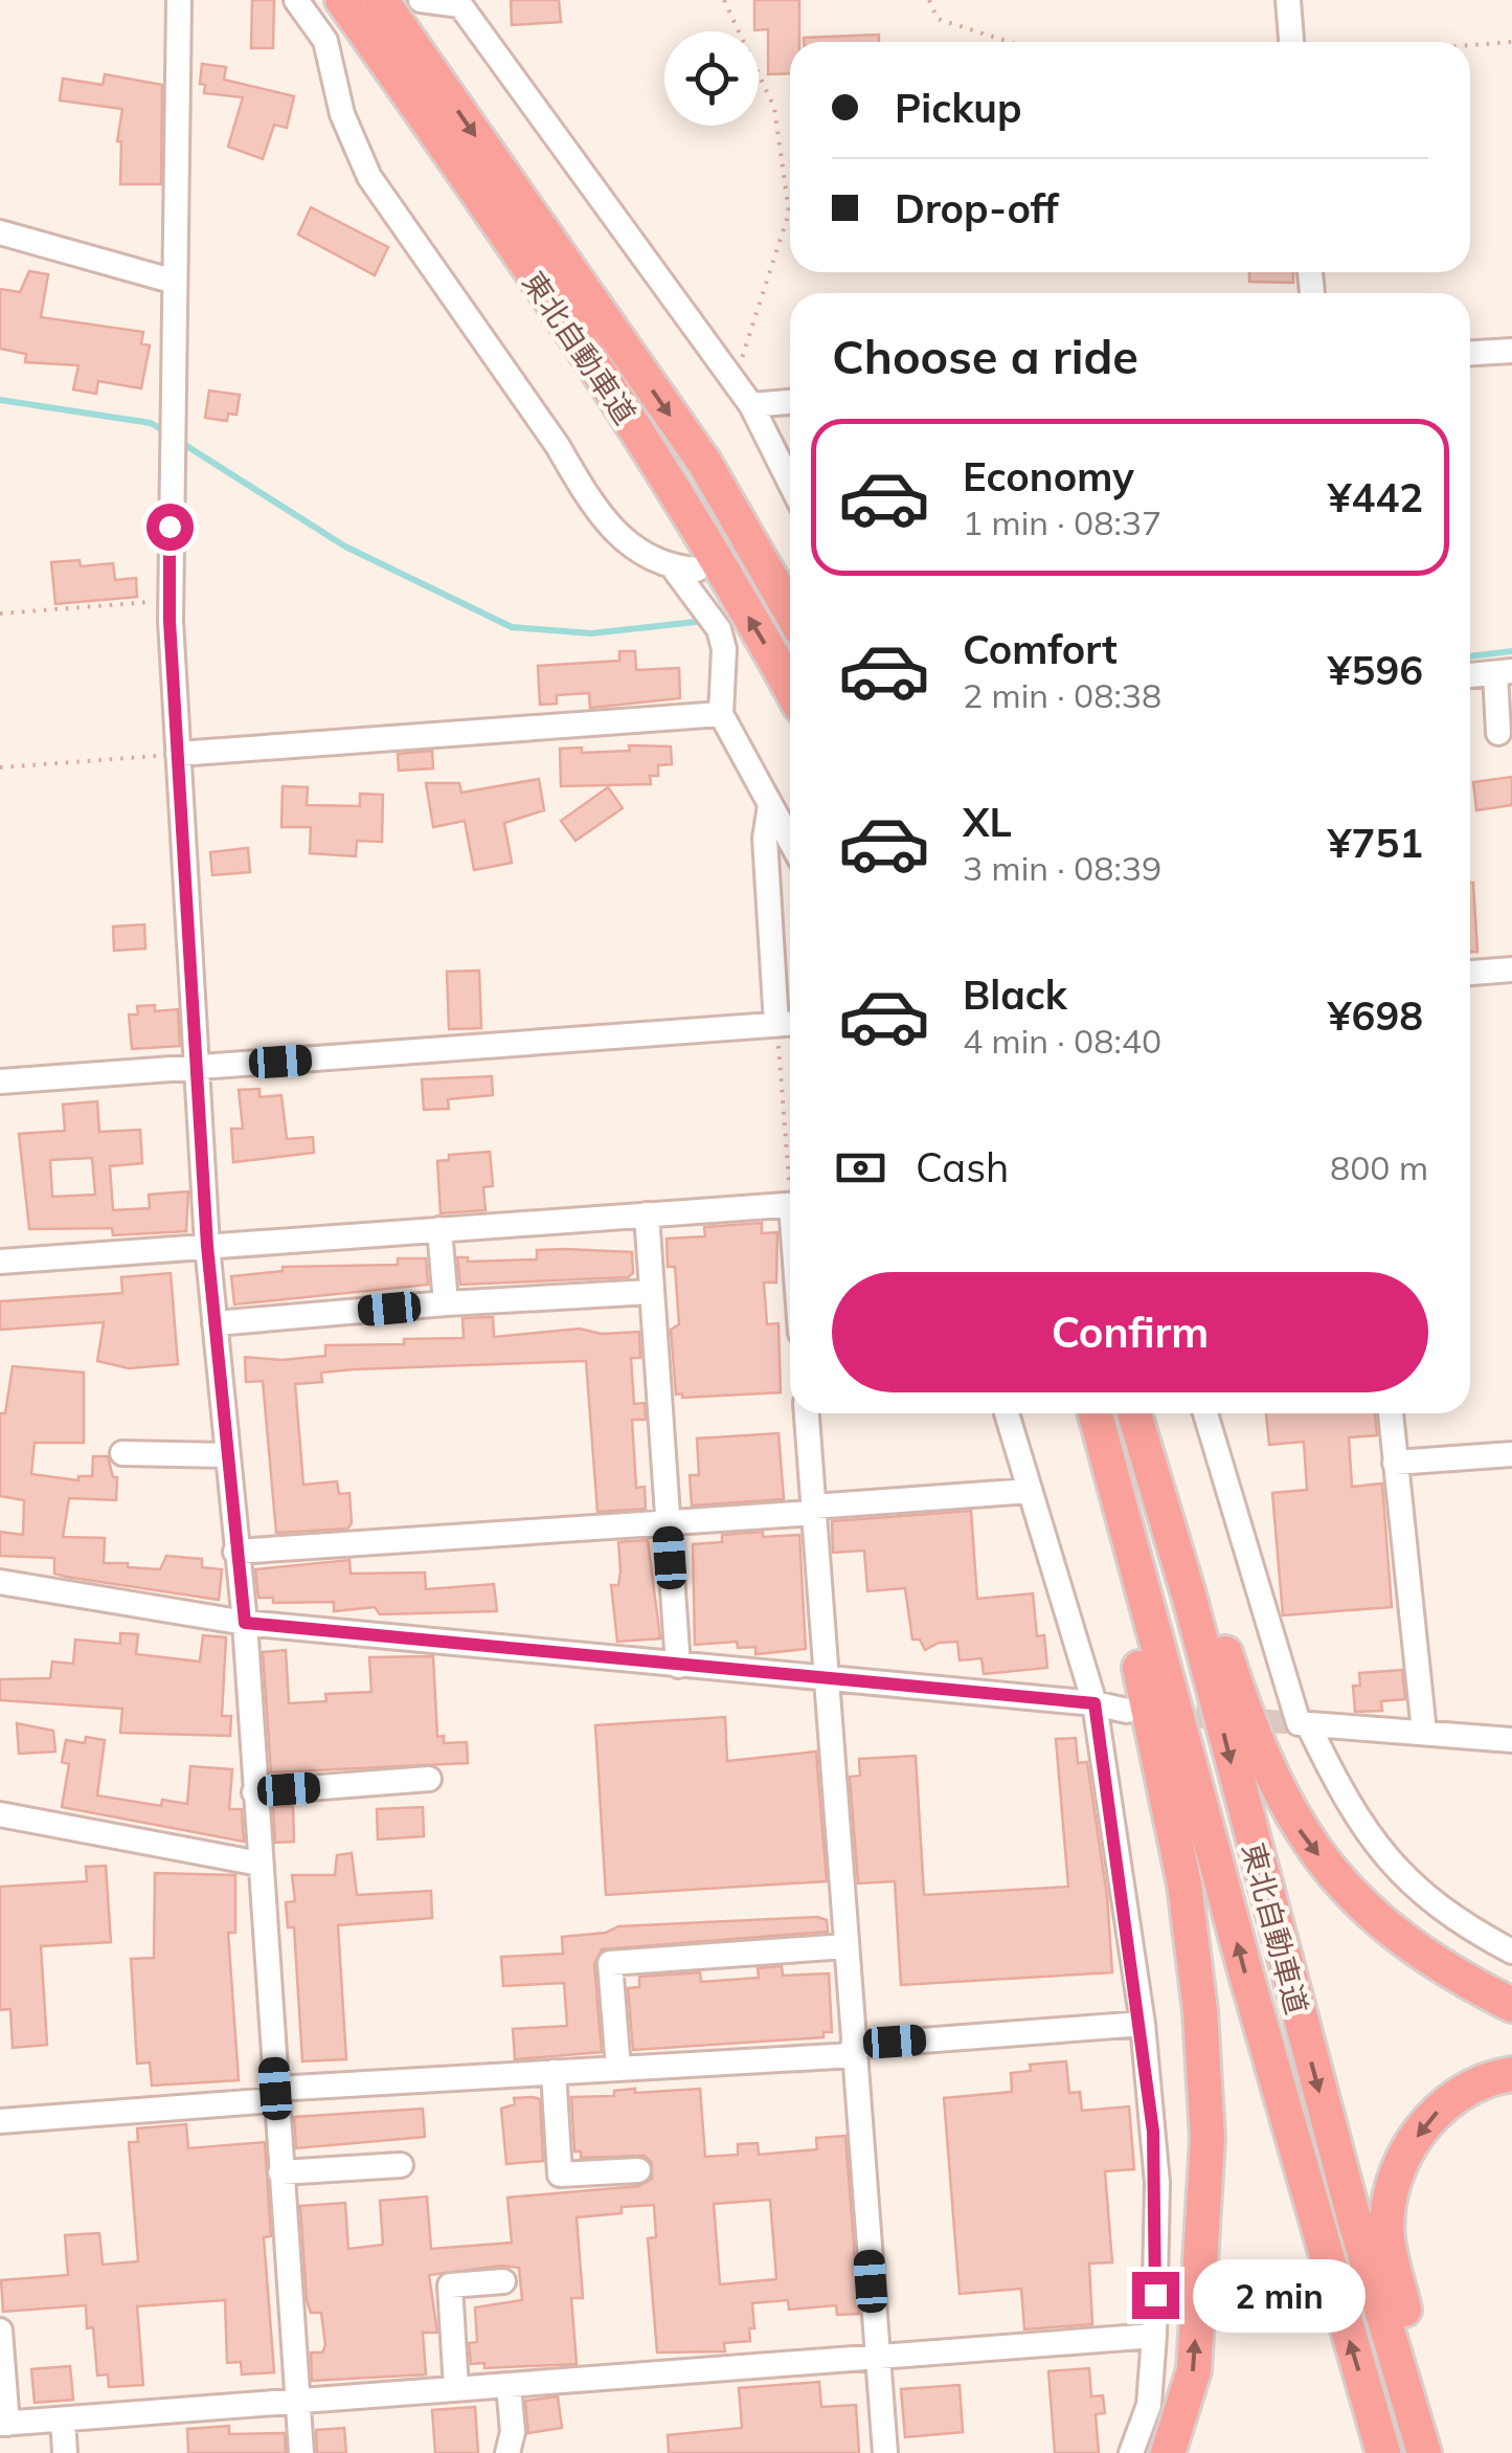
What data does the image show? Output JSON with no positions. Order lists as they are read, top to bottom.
{
  "streets": {
    "highway": ["東北自動車道"]
  },
  "page": {
    "banner": ["Pickup", "Drop-off"],
    "heading": "Choose a ride",
    "list": [
      {
        "name": "Economy",
        "note": "1 min · 08:37",
        "value": "¥442"
      },
      {
        "name": "Comfort",
        "note": "2 min · 08:38",
        "value": "¥596"
      },
      {
        "name": "XL",
        "note": "3 min · 08:39",
        "value": "¥751"
      },
      {
        "name": "Black",
        "note": "4 min · 08:40",
        "value": "¥698"
      }
    ],
    "pay": ["Cash", "800 m"],
    "buttons": "Confirm",
    "bubble": "2 min"
  }
}
